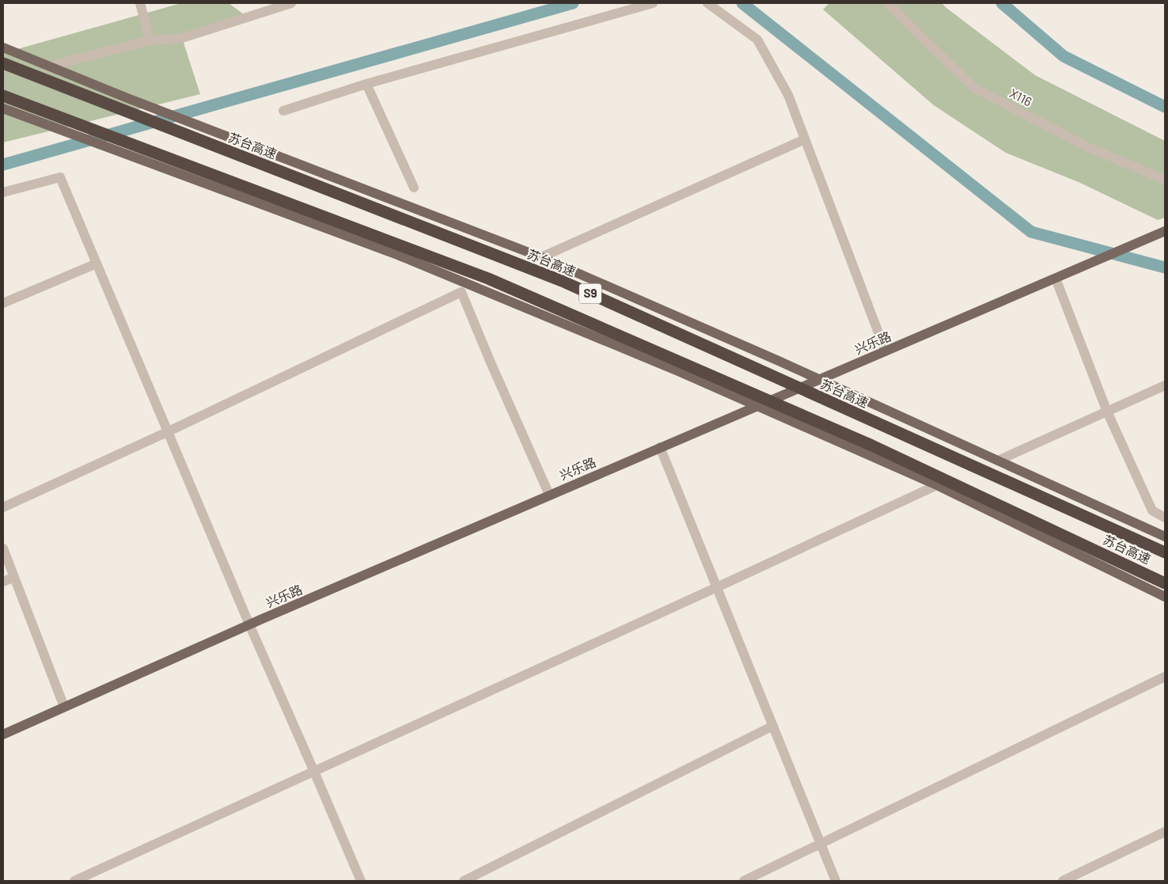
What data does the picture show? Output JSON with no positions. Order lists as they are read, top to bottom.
{
  "streets": {
    "highway": ["苏台高速", "S9"],
    "main road": ["兴乐路"],
    "street": ["X116"]
  }
}
